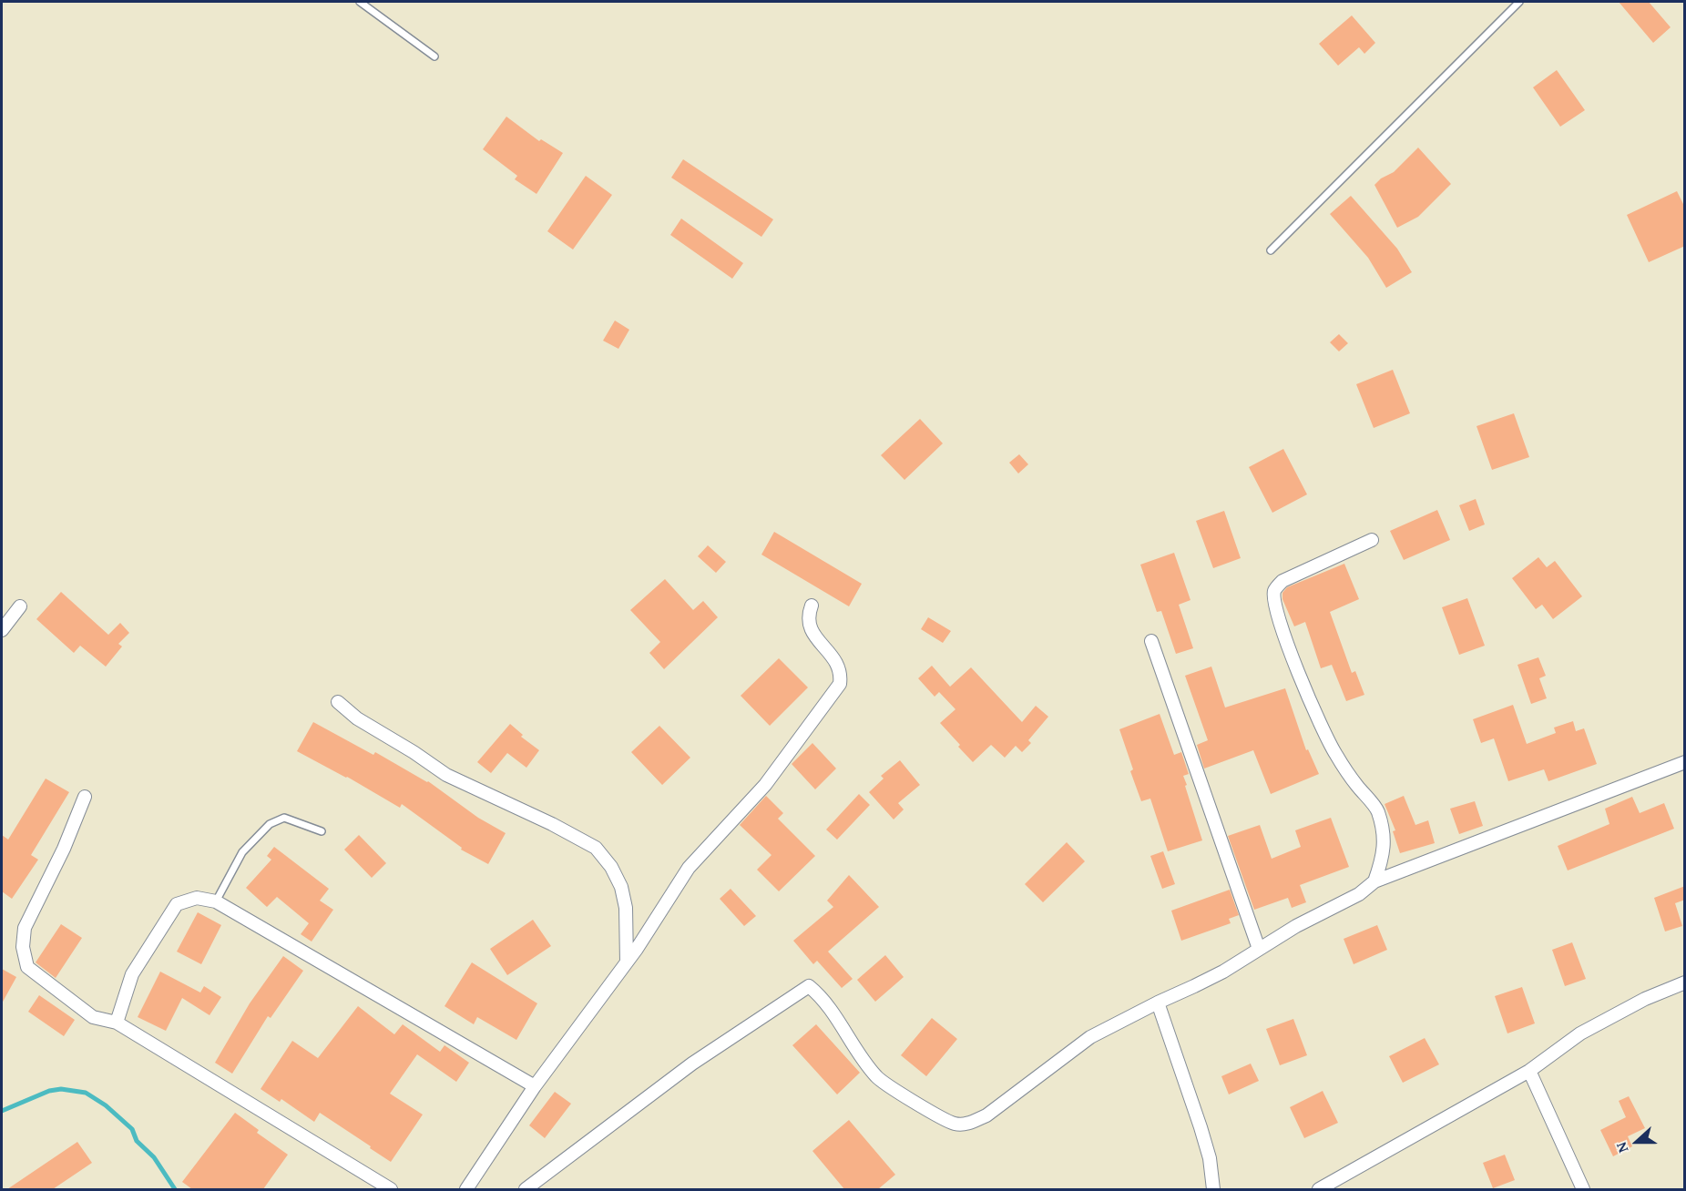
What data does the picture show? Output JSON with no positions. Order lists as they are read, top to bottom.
{
  "north": "left"
}
